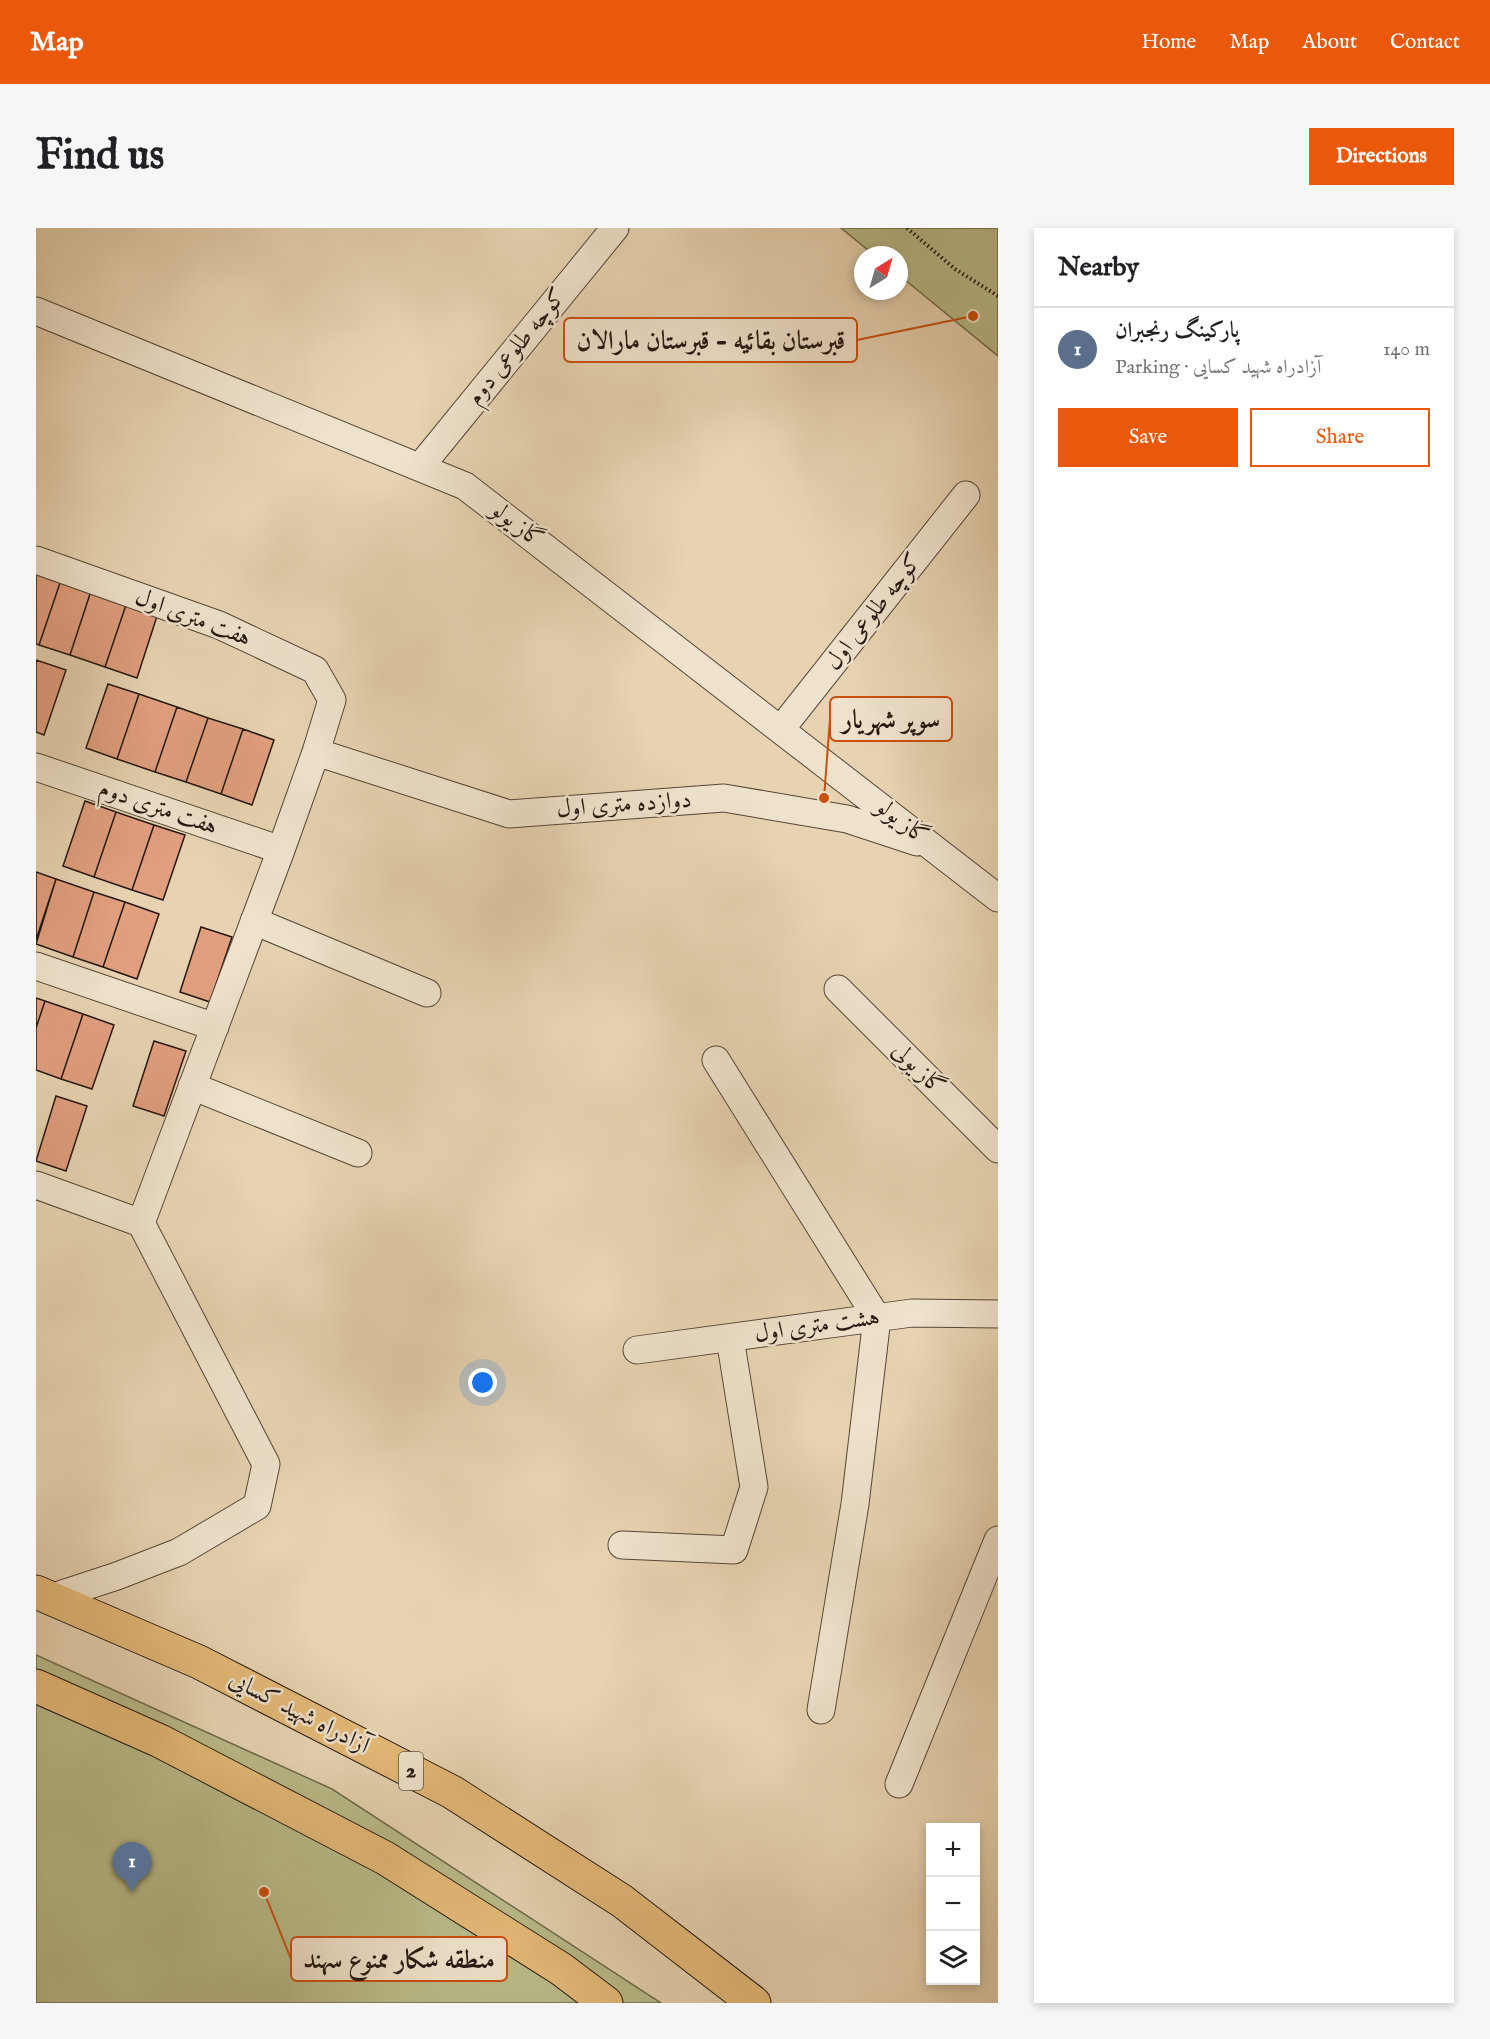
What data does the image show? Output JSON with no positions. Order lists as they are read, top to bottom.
{
  "streets": {
    "highway": ["آزادراه شهید کسایی", "2"],
    "street": [
      "کوچه طلوعی دوم",
      "گاز یولو",
      "کوچه طلوعی اول",
      "هفت متری اول",
      "دوازده متری اول",
      "هفت متری دوم",
      "گاز یولی",
      "هشت متری اول"
    ]
  },
  "crossings": [
    ["کوچه طلوعی دوم", "گاز یولو"],
    ["گاز یولو", "کوچه طلوعی اول"],
    ["گاز یولو", "دوازده متری اول"],
    ["هفت متری اول", "دوازده متری اول"]
  ],
  "places": ["قبرستان بقائیه - قبرستان مارالان", "سوپر شهریار", "منطقه شکار ممنوع سهند"],
  "north": "top right",
  "page": {
    "header": "Map",
    "nav": [
      "Home",
      "Map",
      "About",
      "Contact"
    ],
    "buttons": [
      "Directions",
      ["Save", "Share"]
    ],
    "title": "Find us",
    "heading": "Nearby",
    "list": [
      {
        "mark": "1",
        "name": "پارکینگ رنجبران",
        "note": "Parking · آزادراه شهید کسایی",
        "value": "140 m"
      }
    ],
    "map_buttons": ["+", "−"],
    "pins": "1"
  }
}
